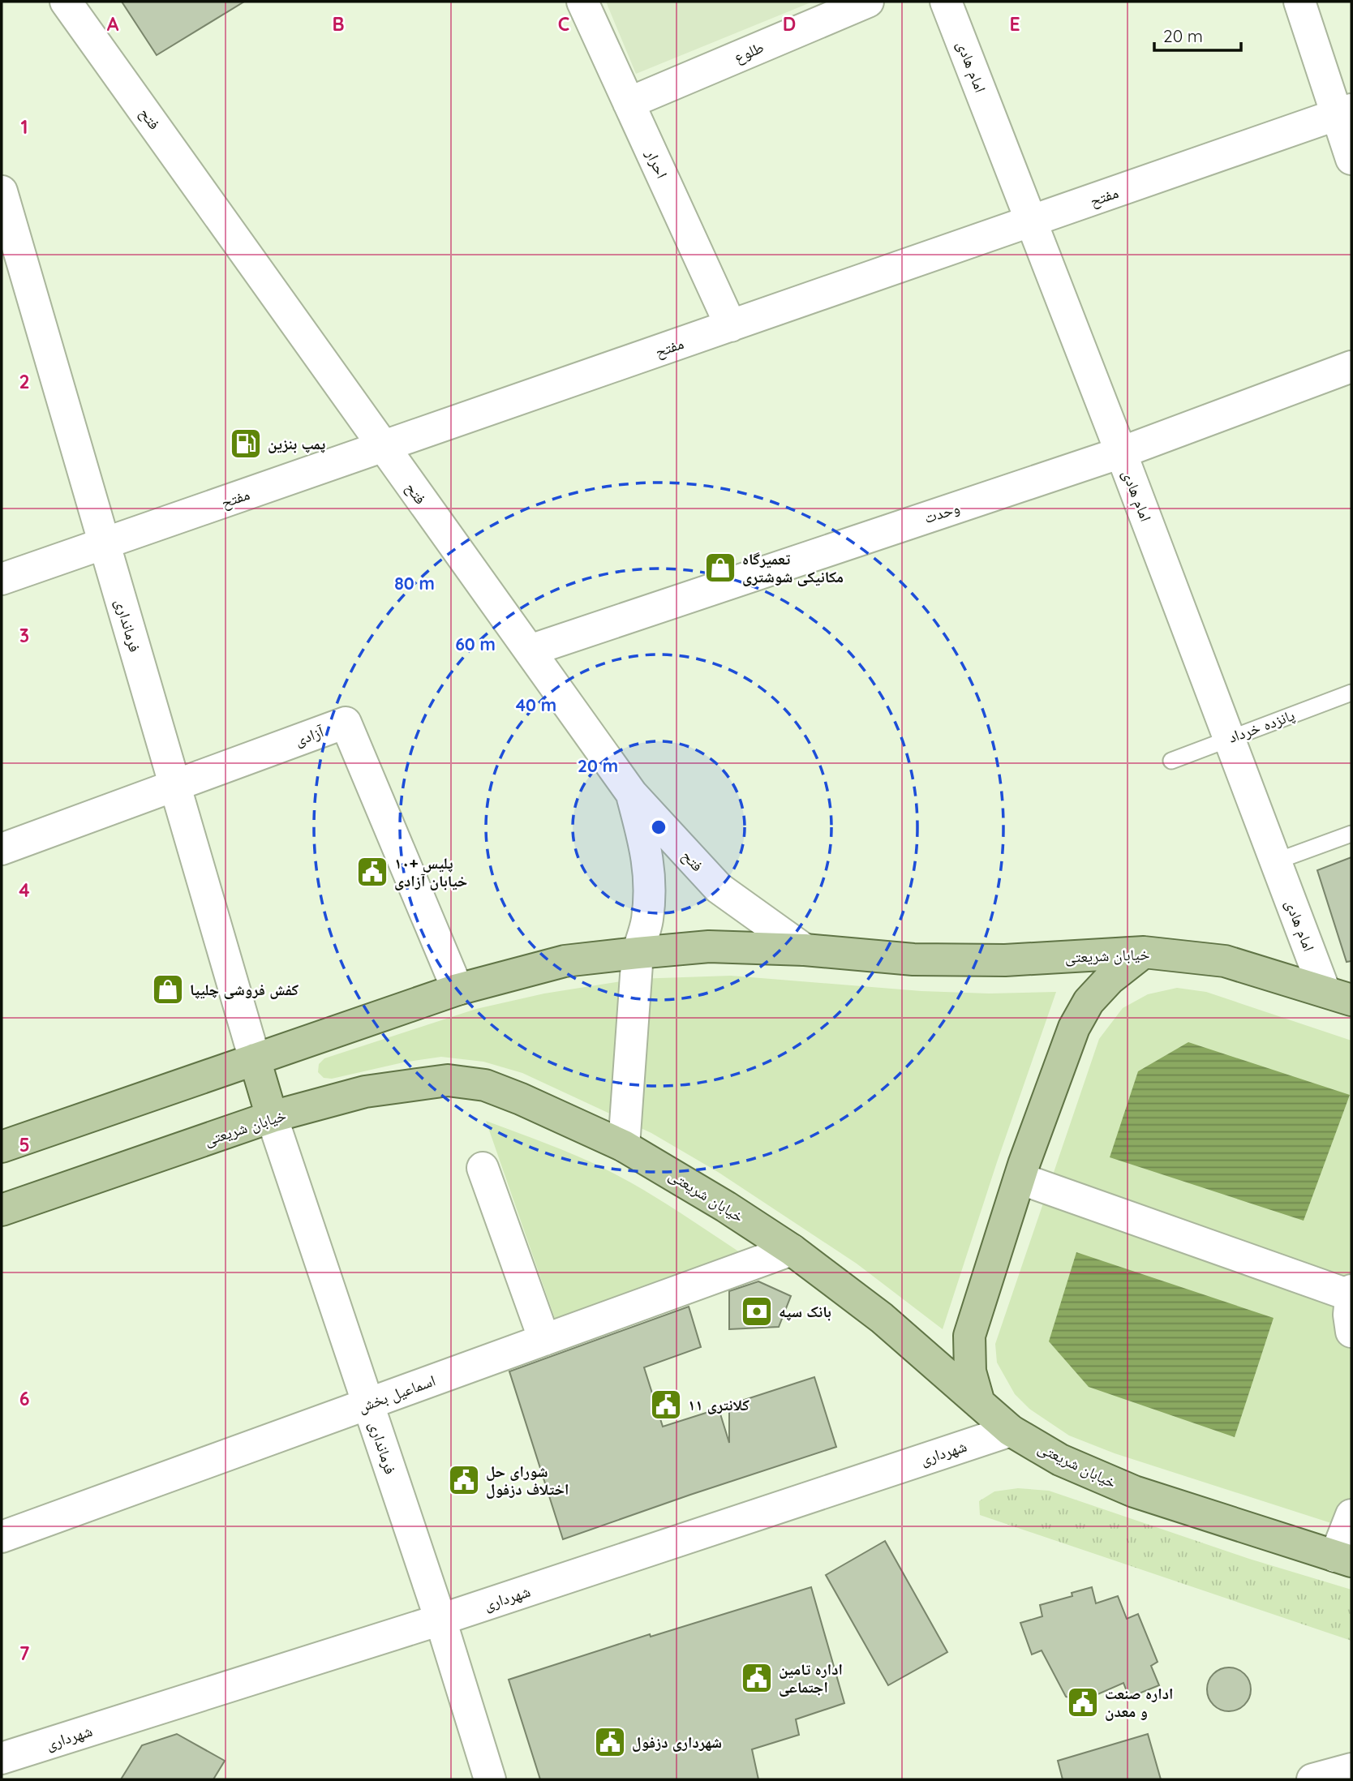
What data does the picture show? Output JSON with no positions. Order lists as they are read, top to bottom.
{
  "streets": {
    "main road": ["خیابان شریعتی"],
    "street": [
      "طلوع",
      "امام هادی",
      "فتح",
      "احرار",
      "مفتح",
      "وحدت",
      "فرمانداری",
      "آزادی",
      "اسماعیل بخش",
      "شهرداری"
    ],
    "lane": ["پانزده خرداد"]
  },
  "crossings": [
    ["طلوع", "احرار"],
    ["امام هادی", "مفتح"],
    ["امام هادی", "وحدت"],
    ["امام هادی", "پانزده خرداد"],
    ["امام هادی", "خیابان شریعتی"],
    ["فتح", "مفتح"],
    ["فتح", "وحدت"],
    ["فتح", "خیابان شریعتی"],
    ["احرار", "مفتح"],
    ["مفتح", "فرمانداری"],
    ["فرمانداری", "آزادی"],
    ["فرمانداری", "خیابان شریعتی"],
    ["فرمانداری", "اسماعیل بخش"],
    ["فرمانداری", "شهرداری"],
    ["آزادی", "خیابان شریعتی"],
    ["خیابان شریعتی", "اسماعیل بخش"],
    ["خیابان شریعتی", "شهرداری"]
  ],
  "places": {
    "fuel station": ["پمپ بنزین"],
    "shop": ["تعمیرگاه مکانیکی شوشتری", "کفش فروشی چلیپا"],
    "public building": [
      "پلیس +۱۰ خیابان آزادی",
      "کلانتری ۱۱",
      "شورای حل اختلاف دزفول",
      "اداره تامین اجتماعی",
      "اداره صنعت و معدن",
      "شهرداری دزفول"
    ],
    "bank": ["بانک سپه"]
  },
  "scale_bar": "20 m",
  "grid": {
    "columns": [
      "A",
      "B",
      "C",
      "D",
      "E"
    ],
    "rows": [
      "1",
      "2",
      "3",
      "4",
      "5",
      "6",
      "7"
    ]
  },
  "rings": [
    "80 m",
    "60 m",
    "40 m",
    "20 m"
  ]
}
